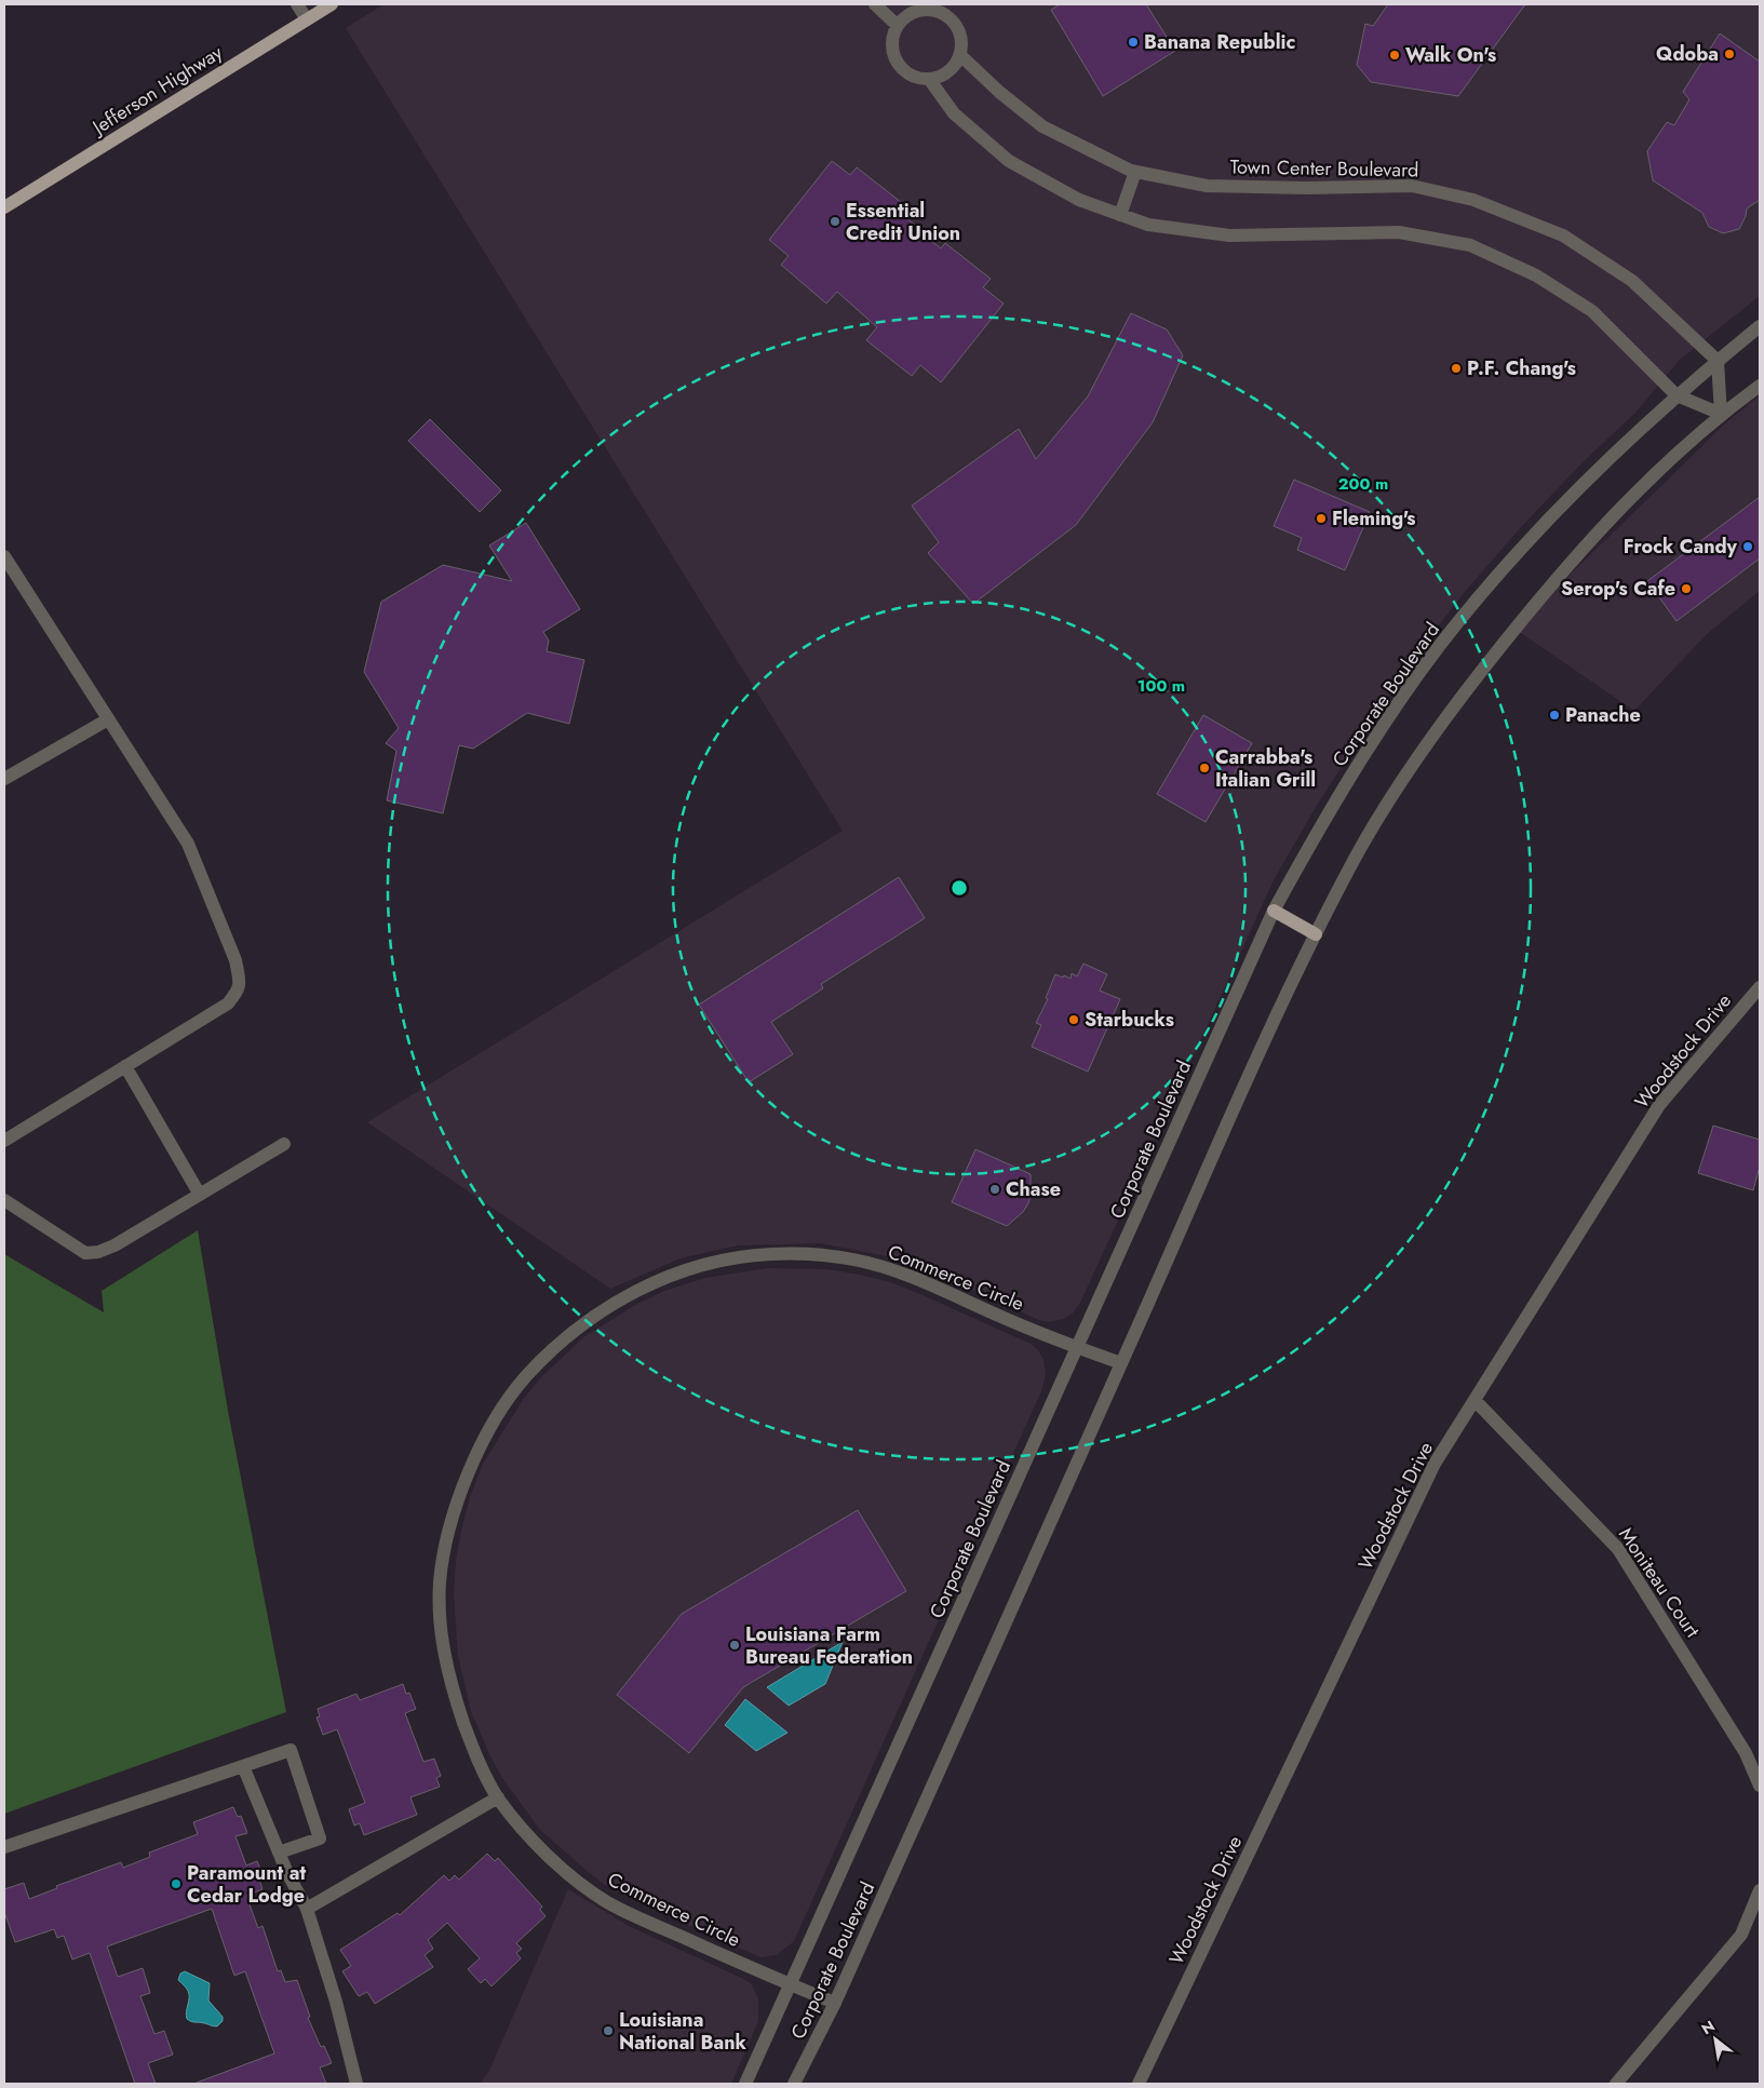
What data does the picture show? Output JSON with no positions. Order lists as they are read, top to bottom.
{
  "streets": {
    "main road": ["Jefferson Highway"],
    "street": [
      "Town Center Boulevard",
      "Corporate Boulevard",
      "Woodstock Drive",
      "Commerce Circle",
      "Moniteau Court"
    ]
  },
  "crossings": [
    ["Town Center Boulevard", "Corporate Boulevard"],
    ["Corporate Boulevard", "Commerce Circle"],
    ["Woodstock Drive", "Moniteau Court"]
  ],
  "places": [
    "Banana Republic",
    "Qdoba",
    "Walk On's",
    "Essential Credit Union",
    "P.F. Chang's",
    "Fleming's",
    "Frock Candy",
    "Serop's Cafe",
    "Panache",
    "Carrabba's Italian Grill",
    "Starbucks",
    "Chase",
    "Louisiana Farm Bureau Federation",
    "Paramount at Cedar Lodge",
    "Louisiana National Bank"
  ],
  "north": "top left",
  "rings": ["200 m", "100 m"]
}
